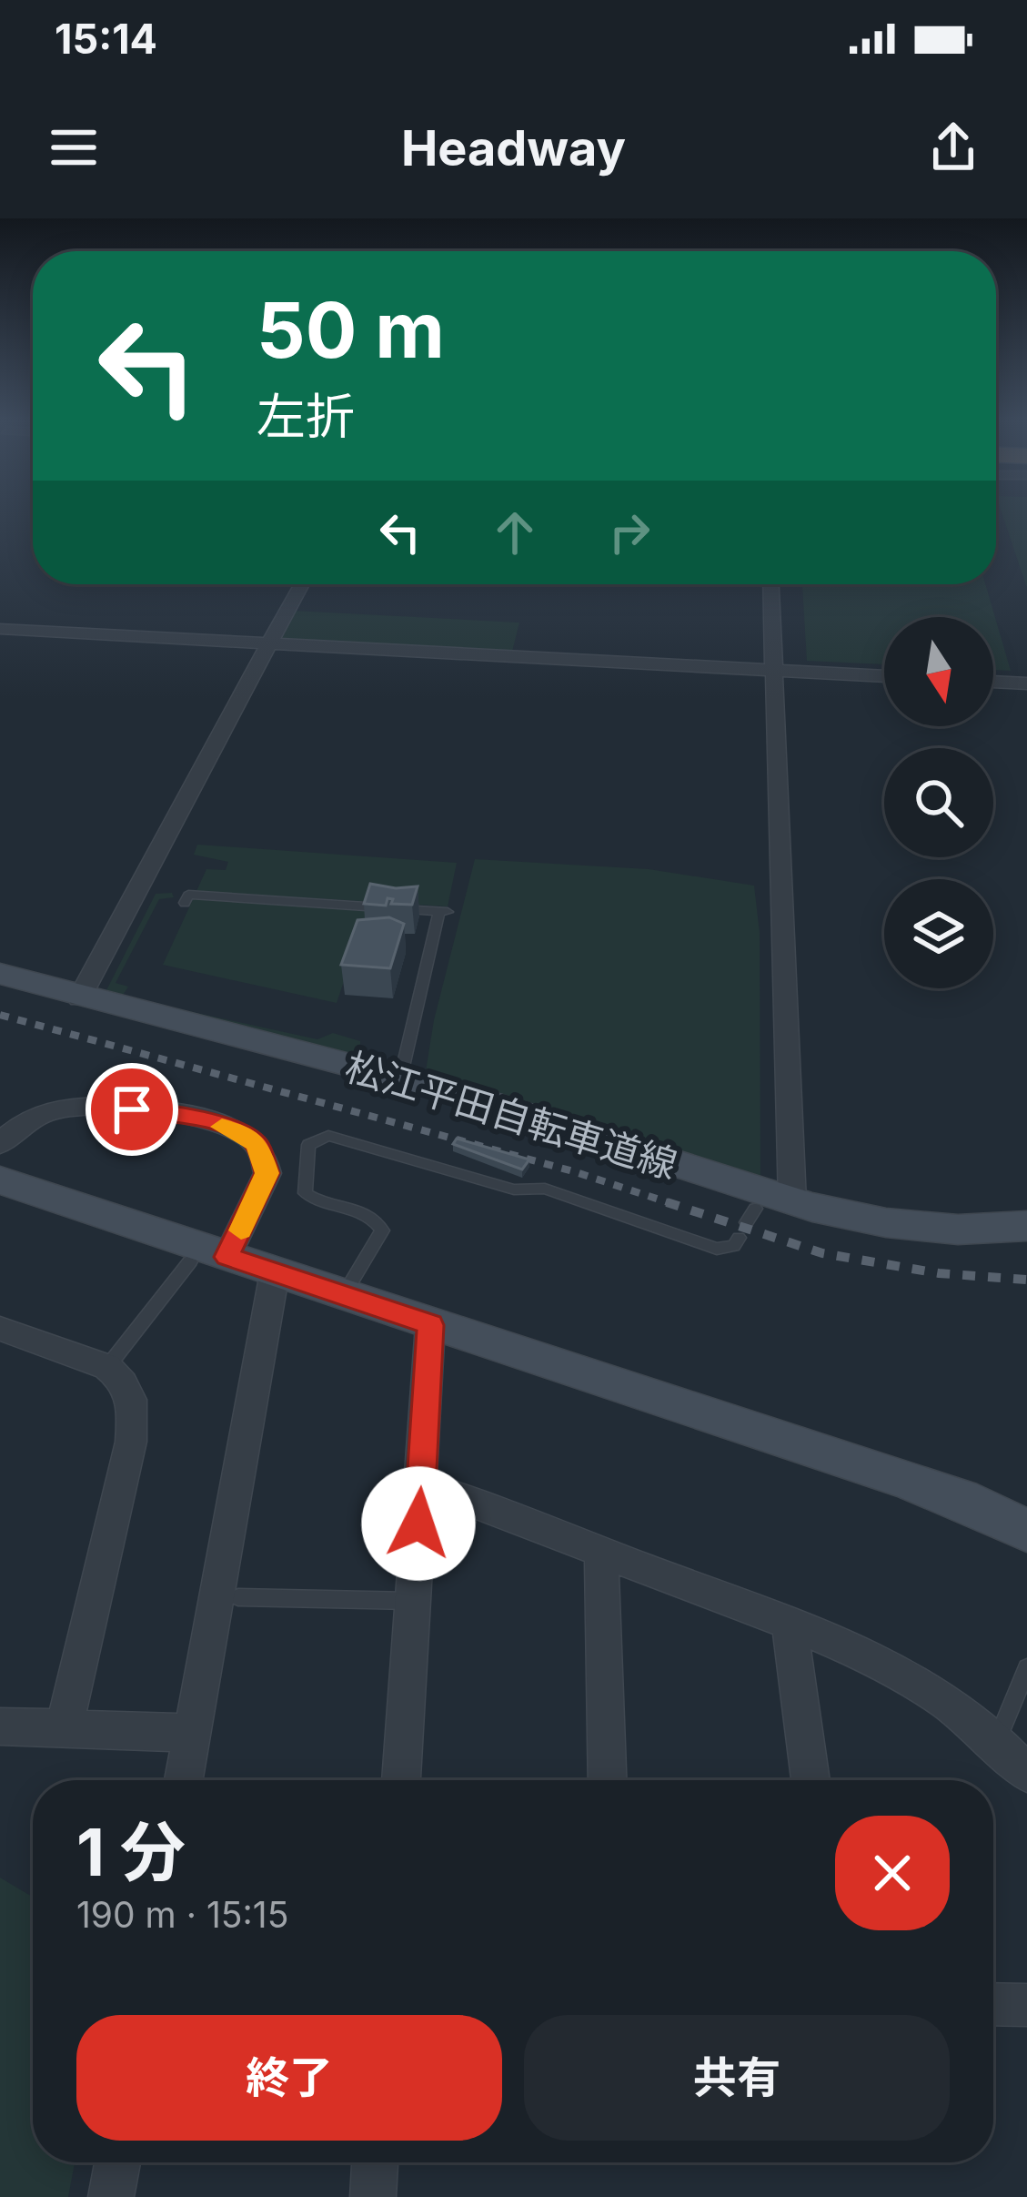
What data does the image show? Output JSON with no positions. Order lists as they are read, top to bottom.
{
  "streets": {
    "street": ["松江平田自転車道線"]
  },
  "north": "bottom",
  "page": {
    "status": "15:14",
    "header": "Headway",
    "turn": ["50 m", "左折"],
    "heading": ["1 分", "190 m · 15:15"],
    "buttons": ["終了", "共有"]
  }
}
